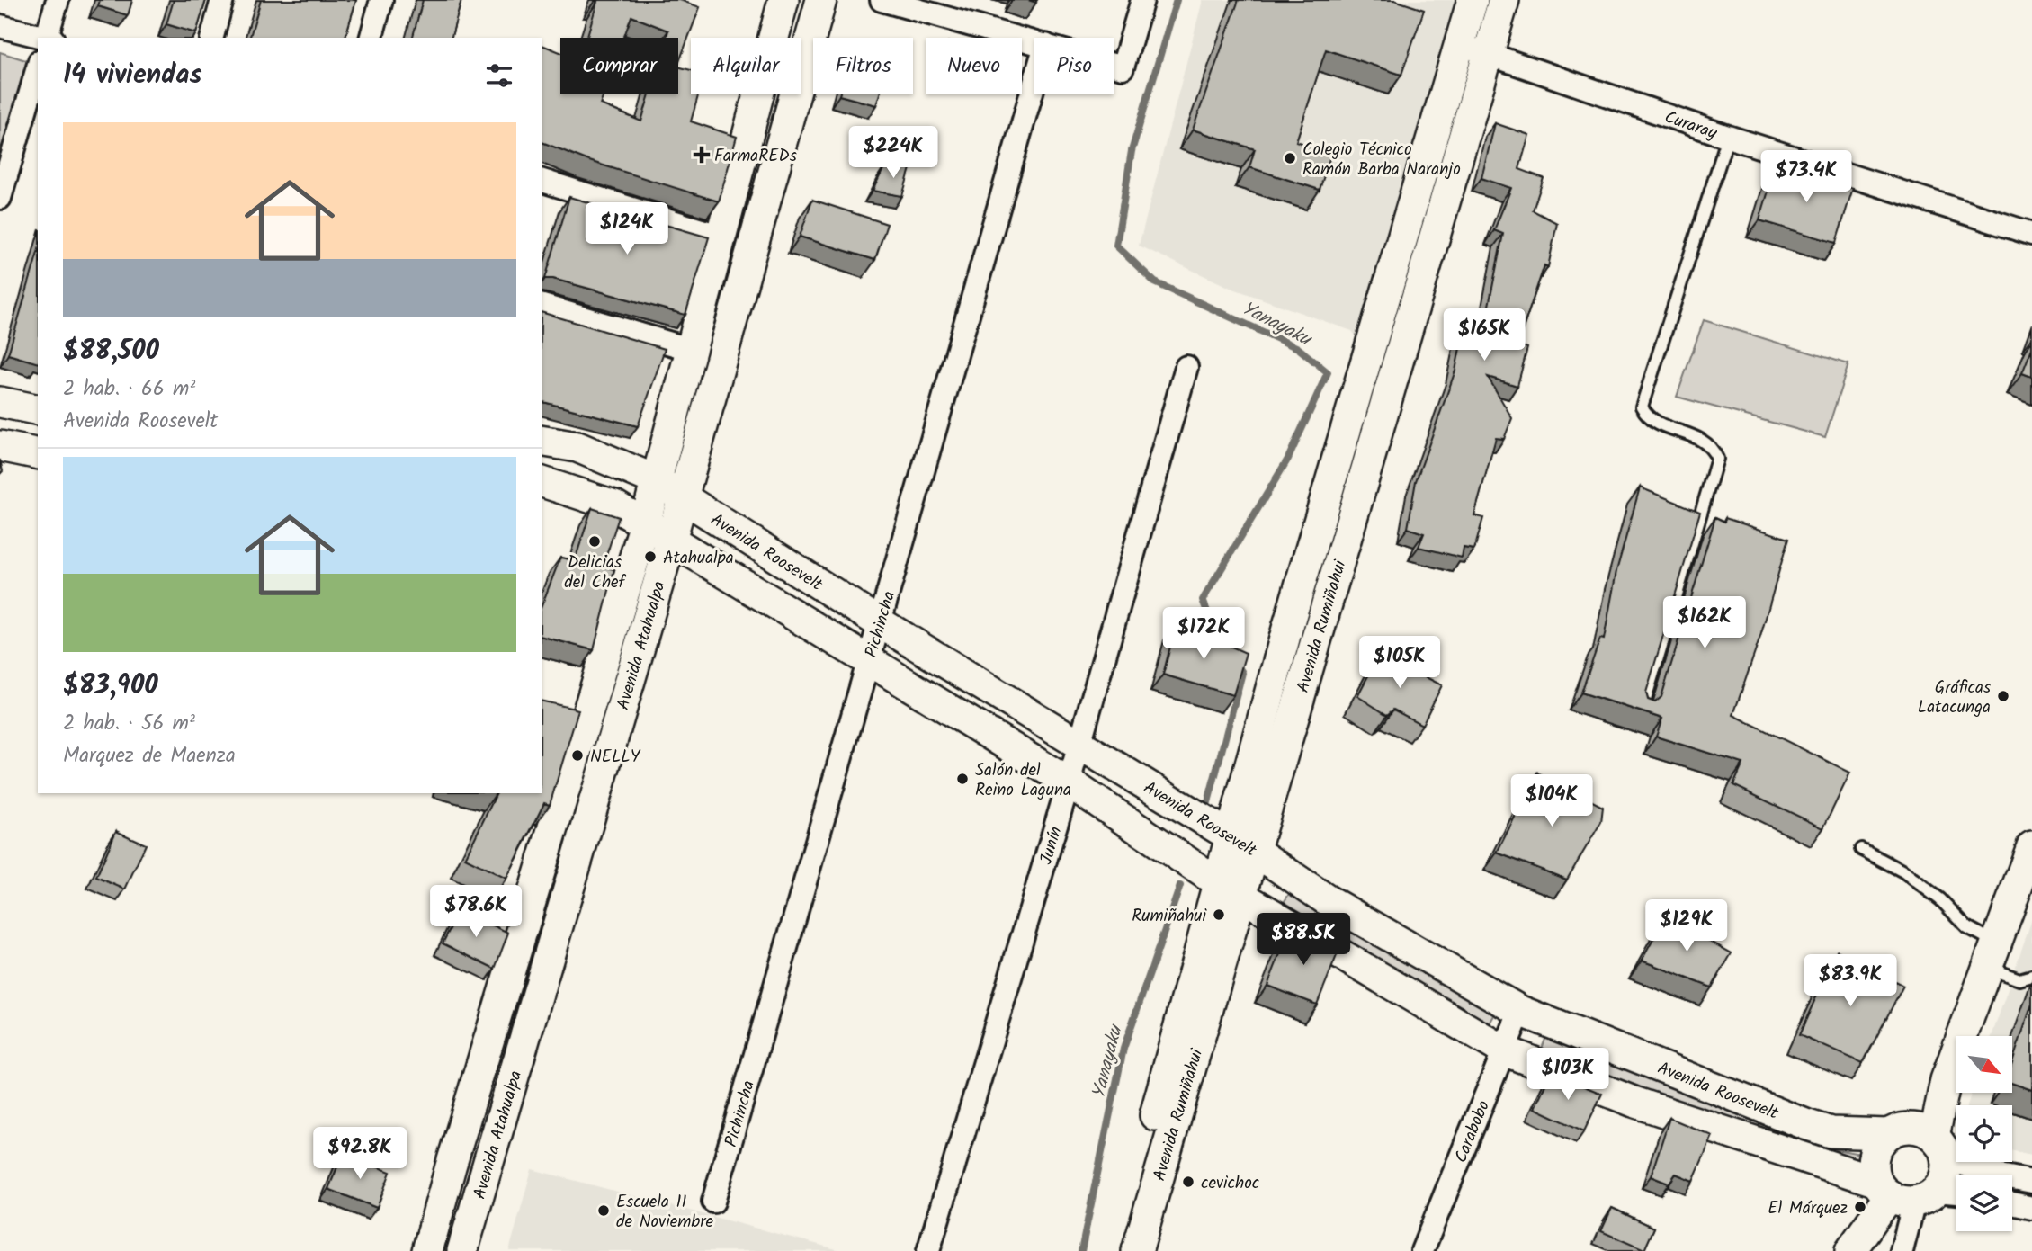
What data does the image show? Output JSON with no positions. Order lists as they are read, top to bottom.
{
  "streets": {
    "street": [
      "Curaray",
      "Avenida Roosevelt",
      "Pichincha",
      "Avenida Rumiñahui",
      "Avenida Atahualpa",
      "Junín",
      "Carabobo"
    ]
  },
  "crossings": [
    ["Curaray", "Avenida Rumiñahui"],
    ["Avenida Roosevelt", "Pichincha"],
    ["Avenida Roosevelt", "Avenida Rumiñahui"],
    ["Avenida Roosevelt", "Avenida Atahualpa"],
    ["Avenida Roosevelt", "Junín"],
    ["Avenida Roosevelt", "Carabobo"]
  ],
  "water": ["Yanayaku"],
  "places": {
    "health": ["FarmaREDs"],
    "other": [
      "Colegio Técnico Ramón Barba Naranjo",
      "Delicias del Chef",
      "Atahualpa",
      "Gráficas Latacunga",
      "NELLY",
      "Salón del Reino Laguna",
      "Rumiñahui",
      "cevichoc",
      "El Márquez",
      "Escuela 11 de Noviembre"
    ]
  },
  "north": "bottom right",
  "page": {
    "chip": [
      "Comprar",
      "Alquilar",
      "Filtros",
      "Nuevo",
      "Piso"
    ],
    "heading": "14 viviendas",
    "list": [
      {
        "name": "$88,500",
        "note": "2 hab. · 66 m² · Avenida Roosevelt"
      },
      {
        "name": "$83,900",
        "note": "2 hab. · 56 m² · Marquez de Maenza"
      }
    ],
    "price": [
      "$224K",
      "$73.4K",
      "$124K",
      "$165K",
      "$162K",
      "$172K",
      "$105K",
      "$104K",
      "$78.6K",
      "$129K",
      "$88.5K",
      "$83.9K",
      "$103K",
      "$92.8K"
    ]
  }
}
